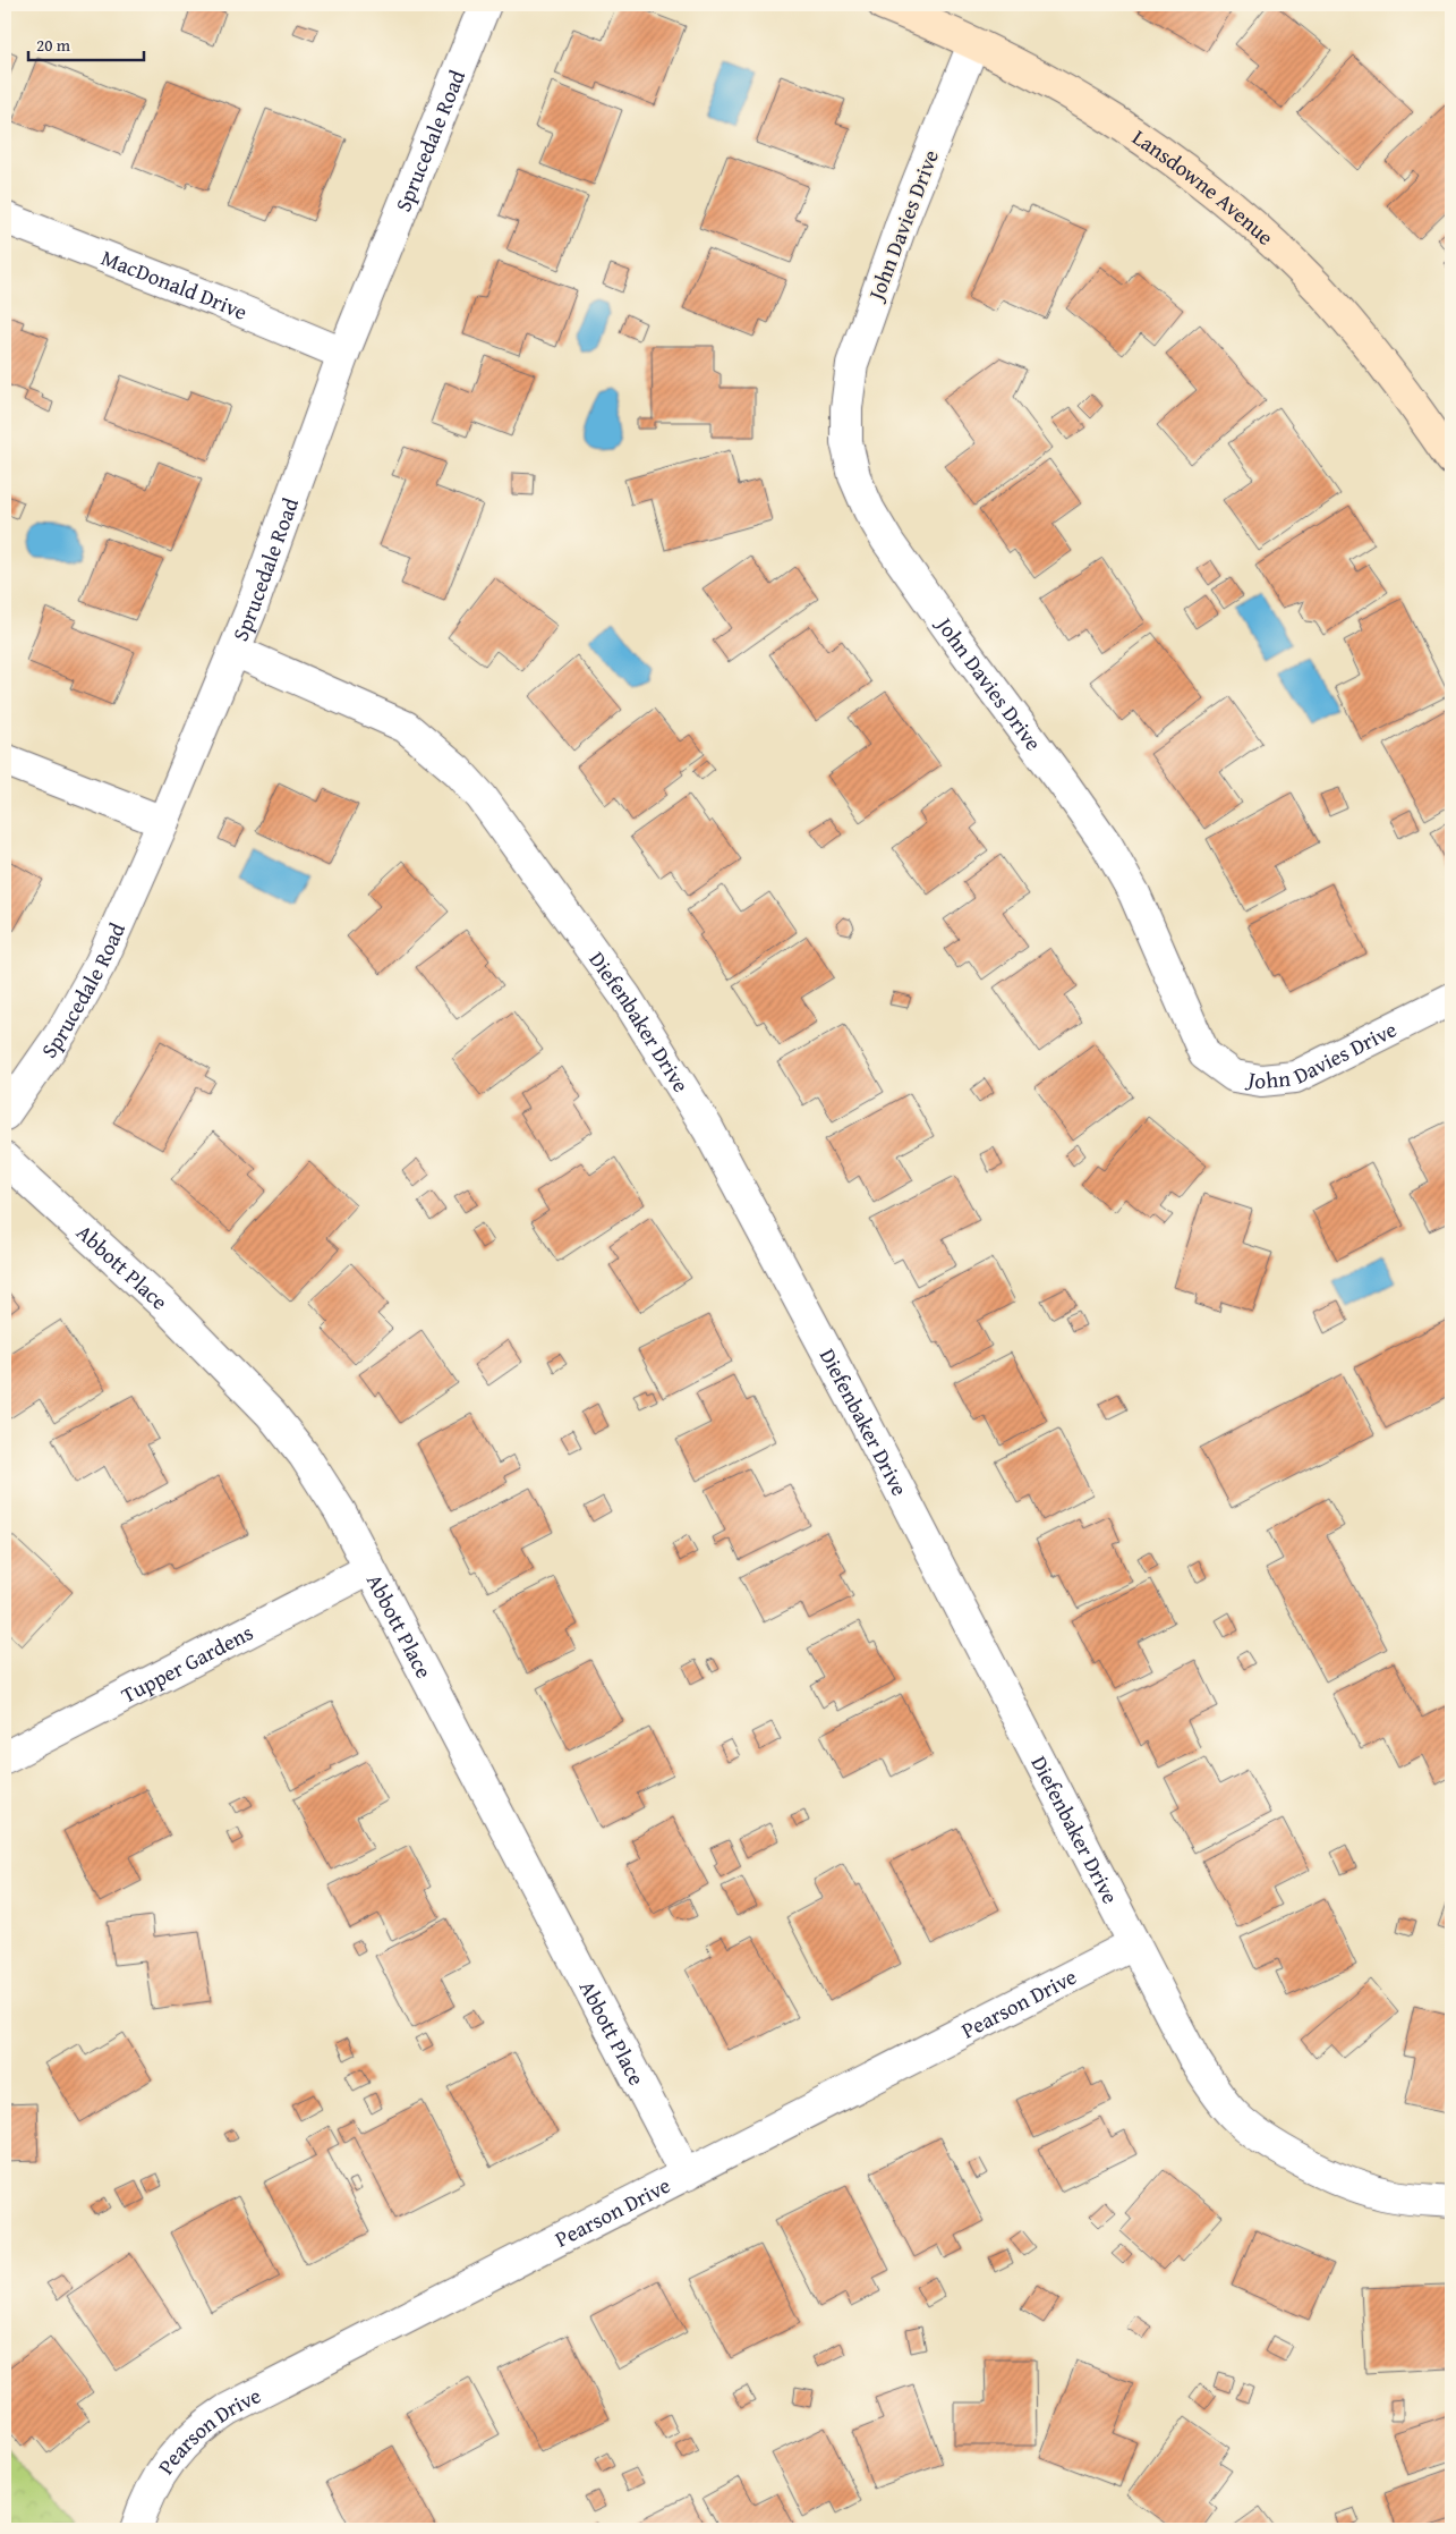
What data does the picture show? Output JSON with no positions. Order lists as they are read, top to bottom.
{
  "streets": {
    "main road": ["Lansdowne Avenue"],
    "street": [
      "Sprucedale Road",
      "John Davies Drive",
      "MacDonald Drive",
      "Diefenbaker Drive",
      "Abbott Place",
      "Tupper Gardens",
      "Pearson Drive"
    ]
  },
  "crossings": [
    ["Sprucedale Road", "MacDonald Drive"],
    ["Sprucedale Road", "Diefenbaker Drive"],
    ["Lansdowne Avenue", "John Davies Drive"],
    ["Diefenbaker Drive", "Pearson Drive"],
    ["Abbott Place", "Tupper Gardens"],
    ["Abbott Place", "Pearson Drive"]
  ],
  "scale_bar": "20 m"
}
